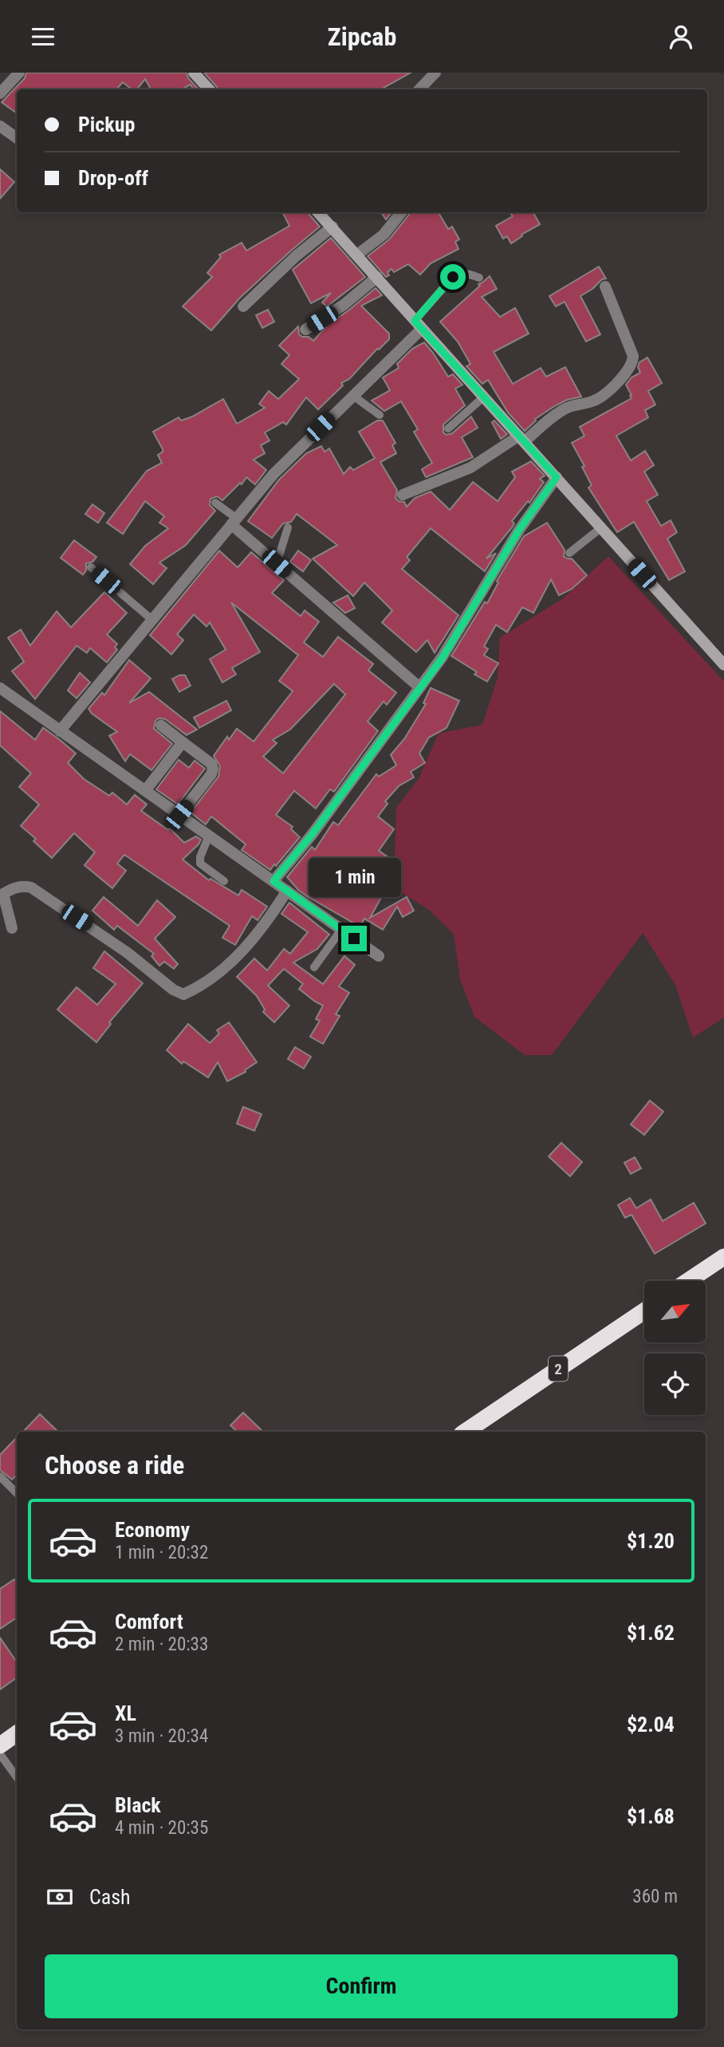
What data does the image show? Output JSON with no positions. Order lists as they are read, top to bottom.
{
  "streets": {
    "highway": ["2"]
  },
  "north": "top right",
  "page": {
    "header": "Zipcab",
    "banner": ["Pickup", "Drop-off"],
    "bubble": "1 min",
    "heading": "Choose a ride",
    "list": [
      {
        "name": "Economy",
        "note": "1 min · 20:32",
        "value": "$1.20"
      },
      {
        "name": "Comfort",
        "note": "2 min · 20:33",
        "value": "$1.62"
      },
      {
        "name": "XL",
        "note": "3 min · 20:34",
        "value": "$2.04"
      },
      {
        "name": "Black",
        "note": "4 min · 20:35",
        "value": "$1.68"
      }
    ],
    "pay": ["Cash", "360 m"],
    "buttons": "Confirm"
  }
}
